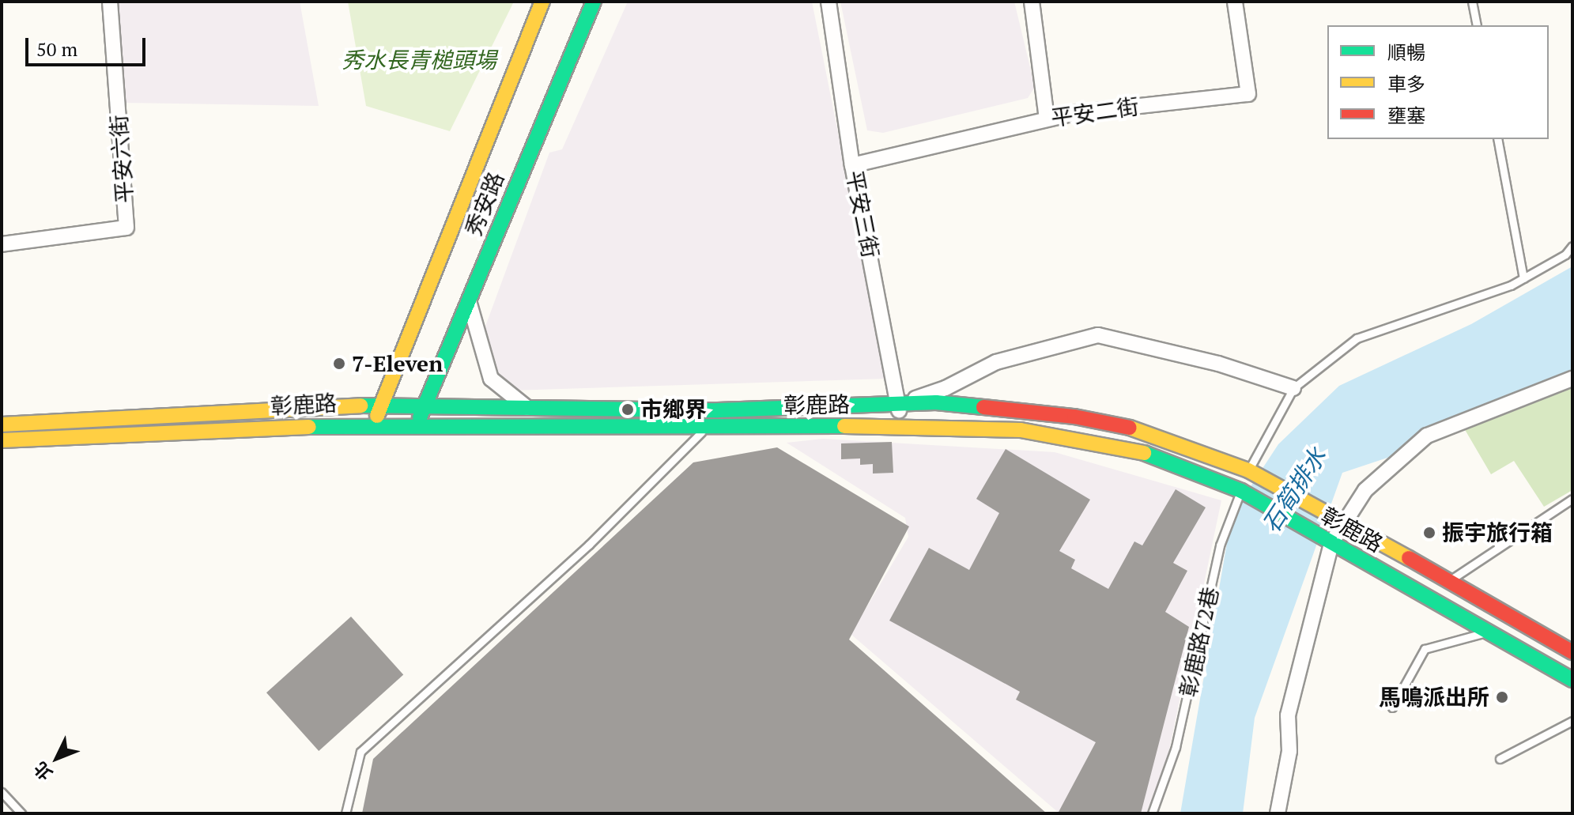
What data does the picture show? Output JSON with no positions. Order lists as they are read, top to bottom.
{
  "streets": {
    "main road": ["秀安路", "彰鹿路"],
    "street": ["平安二街", "平安六街", "平安三街"],
    "lane": ["彰鹿路72巷"]
  },
  "crossings": [
    ["平安二街", "平安三街"],
    ["秀安路", "彰鹿路"],
    ["平安三街", "彰鹿路"],
    ["彰鹿路", "彰鹿路72巷"]
  ],
  "water": ["石筍排水"],
  "parks": ["秀水長青槌頭場"],
  "places": [
    "7-Eleven",
    "市鄉界",
    "振宇旅行箱",
    "馬鳴派出所"
  ],
  "legend": ["順暢", "車多", "壅塞"],
  "scale_bar": "50 m",
  "north": "bottom left"
}
